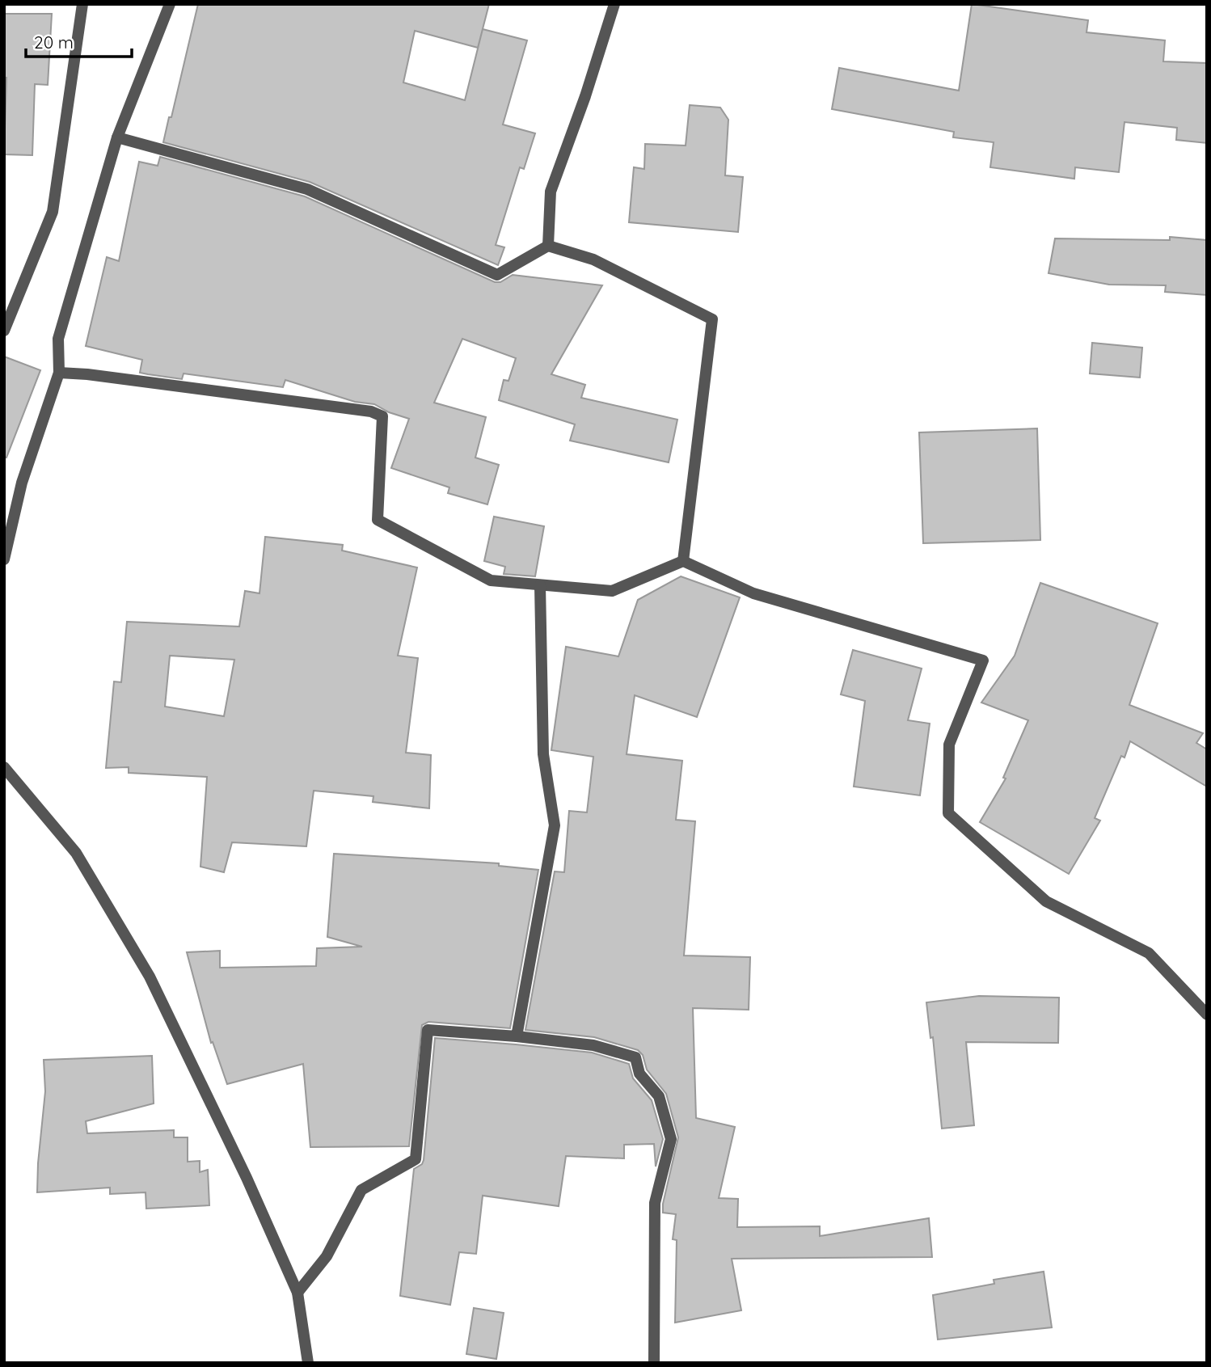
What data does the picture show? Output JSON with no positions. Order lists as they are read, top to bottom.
{
  "scale_bar": "20 m"
}
